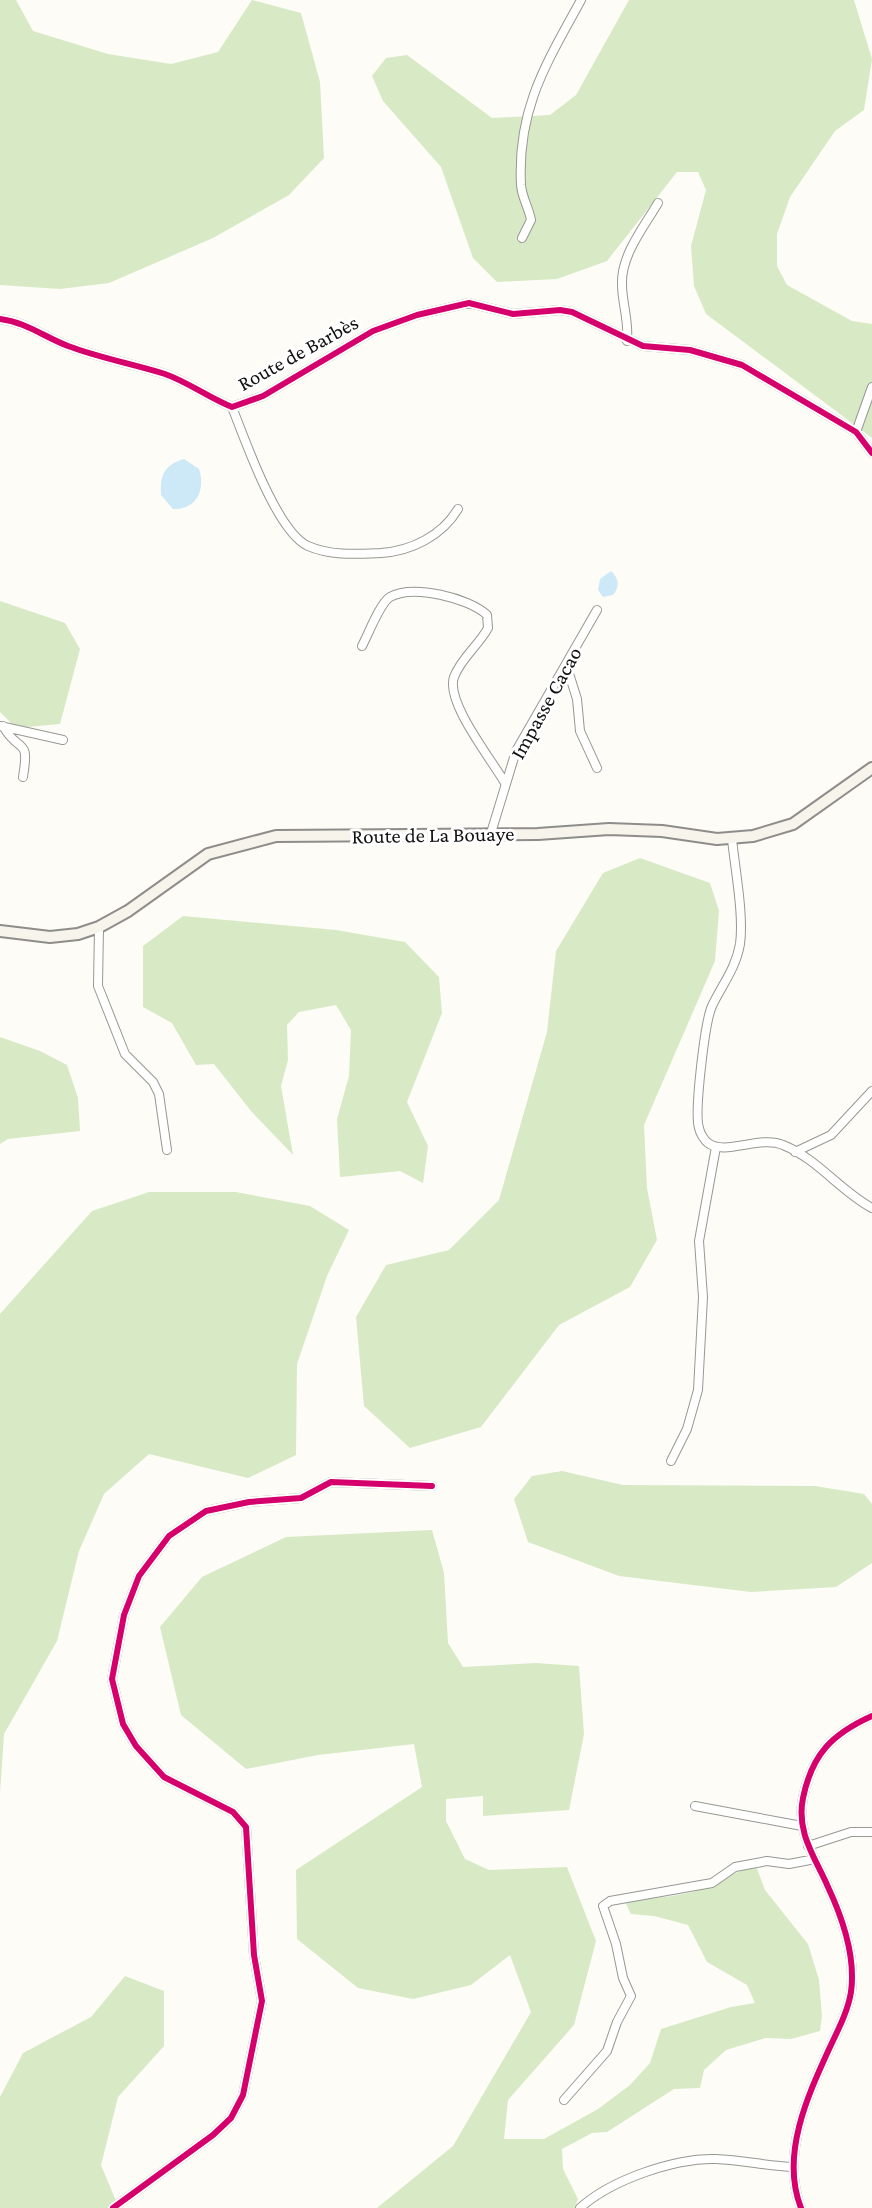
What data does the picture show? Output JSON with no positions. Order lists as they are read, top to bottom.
{
  "streets": {
    "main road": ["Route de La Bouaye"],
    "street": ["Route de Barbès", "Impasse Cacao"]
  },
  "crossings": [
    ["Impasse Cacao", "Route de La Bouaye"]
  ]
}
